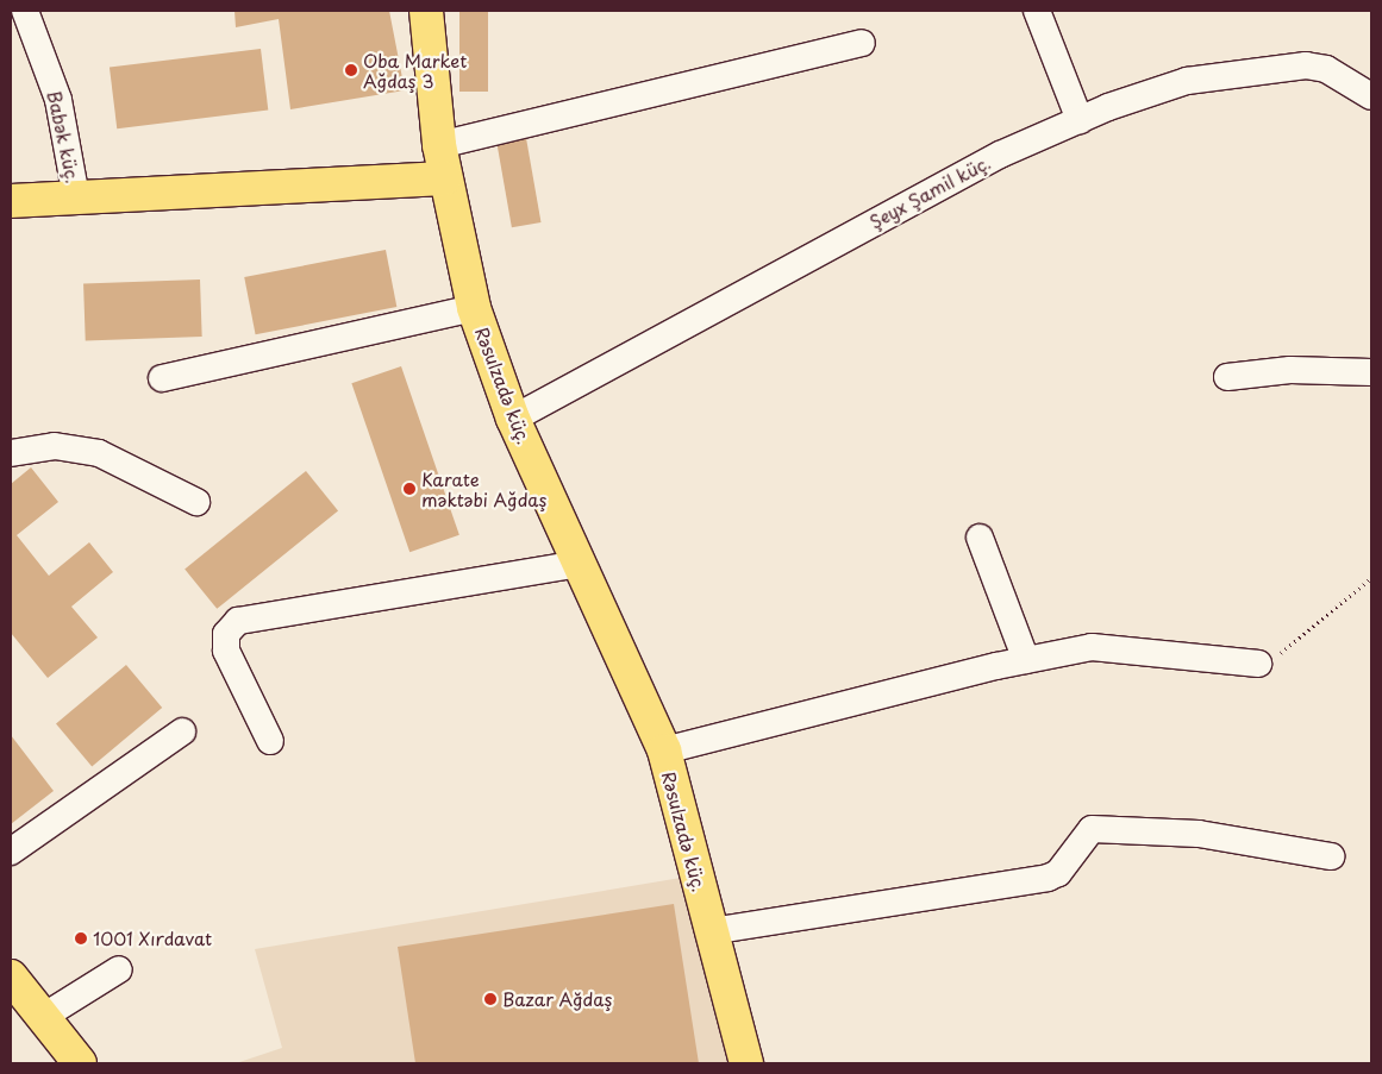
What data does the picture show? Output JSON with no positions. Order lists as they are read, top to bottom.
{
  "streets": {
    "main road": ["Rəsulzadə küç."],
    "street": ["Babək küç.", "Şeyx Şamil küç."]
  },
  "crossings": [
    ["Şeyx Şamil küç.", "Rəsulzadə küç."]
  ],
  "places": [
    "Oba Market Ağdaş 3",
    "Karate məktəbi Ağdaş",
    "1001 Xırdavat",
    "Bazar Ağdaş"
  ]
}
